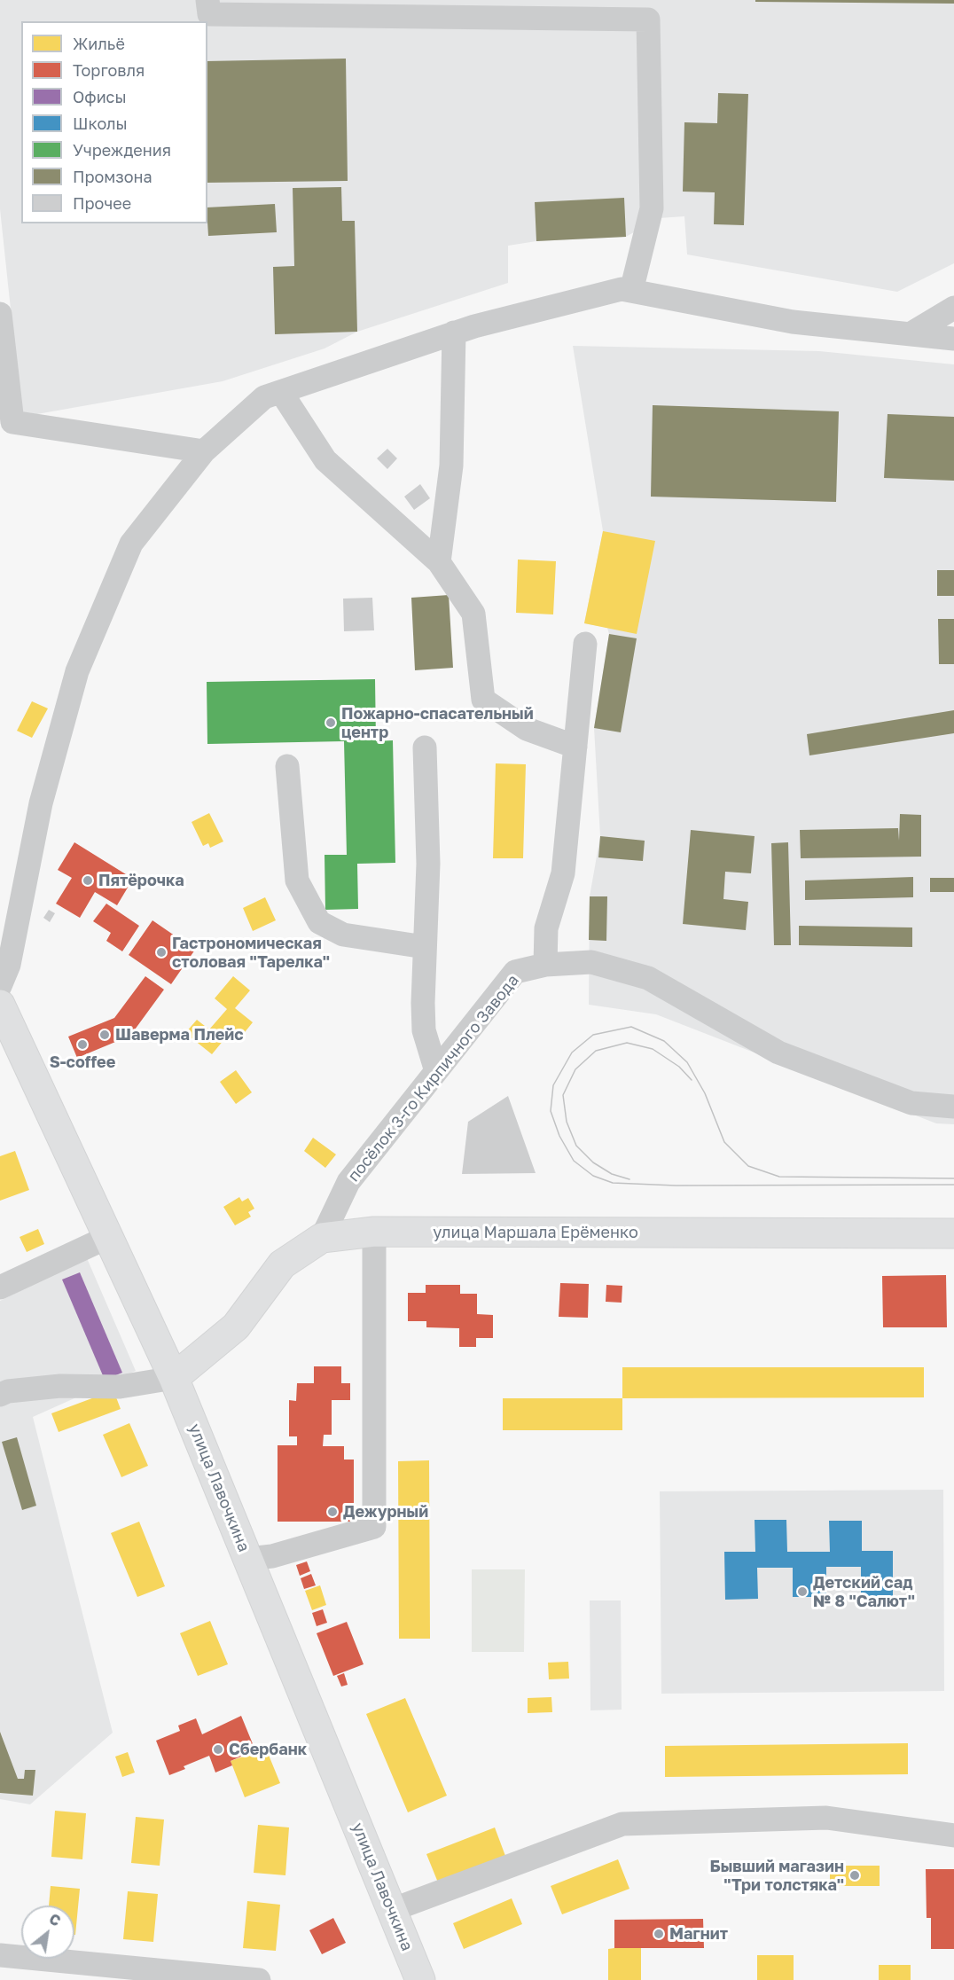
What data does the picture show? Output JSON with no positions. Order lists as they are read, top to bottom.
{
  "streets": {
    "main road": ["улица Маршала Ерёменко", "улица Лавочкина"],
    "street": ["посёлок 3-го Кирпичного Завода"]
  },
  "crossings": [
    ["посёлок 3-го Кирпичного Завода", "улица Маршала Ерёменко"],
    ["улица Маршала Ерёменко", "улица Лавочкина"]
  ],
  "places": [
    "Пожарно-спасательный центр",
    "Пятёрочка",
    "Гастрономическая столовая \"Тарелка\"",
    "Шаверма Плейс",
    "S-coffee",
    "Дежурный",
    "Детский сад № 8 \"Салют\"",
    "Сбербанк",
    "Бывший магазин \"Три толстяка\"",
    "Магнит"
  ],
  "legend": [
    "Жильё",
    "Торговля",
    "Офисы",
    "Школы",
    "Учреждения",
    "Промзона",
    "Прочее"
  ],
  "north": "top right"
}
